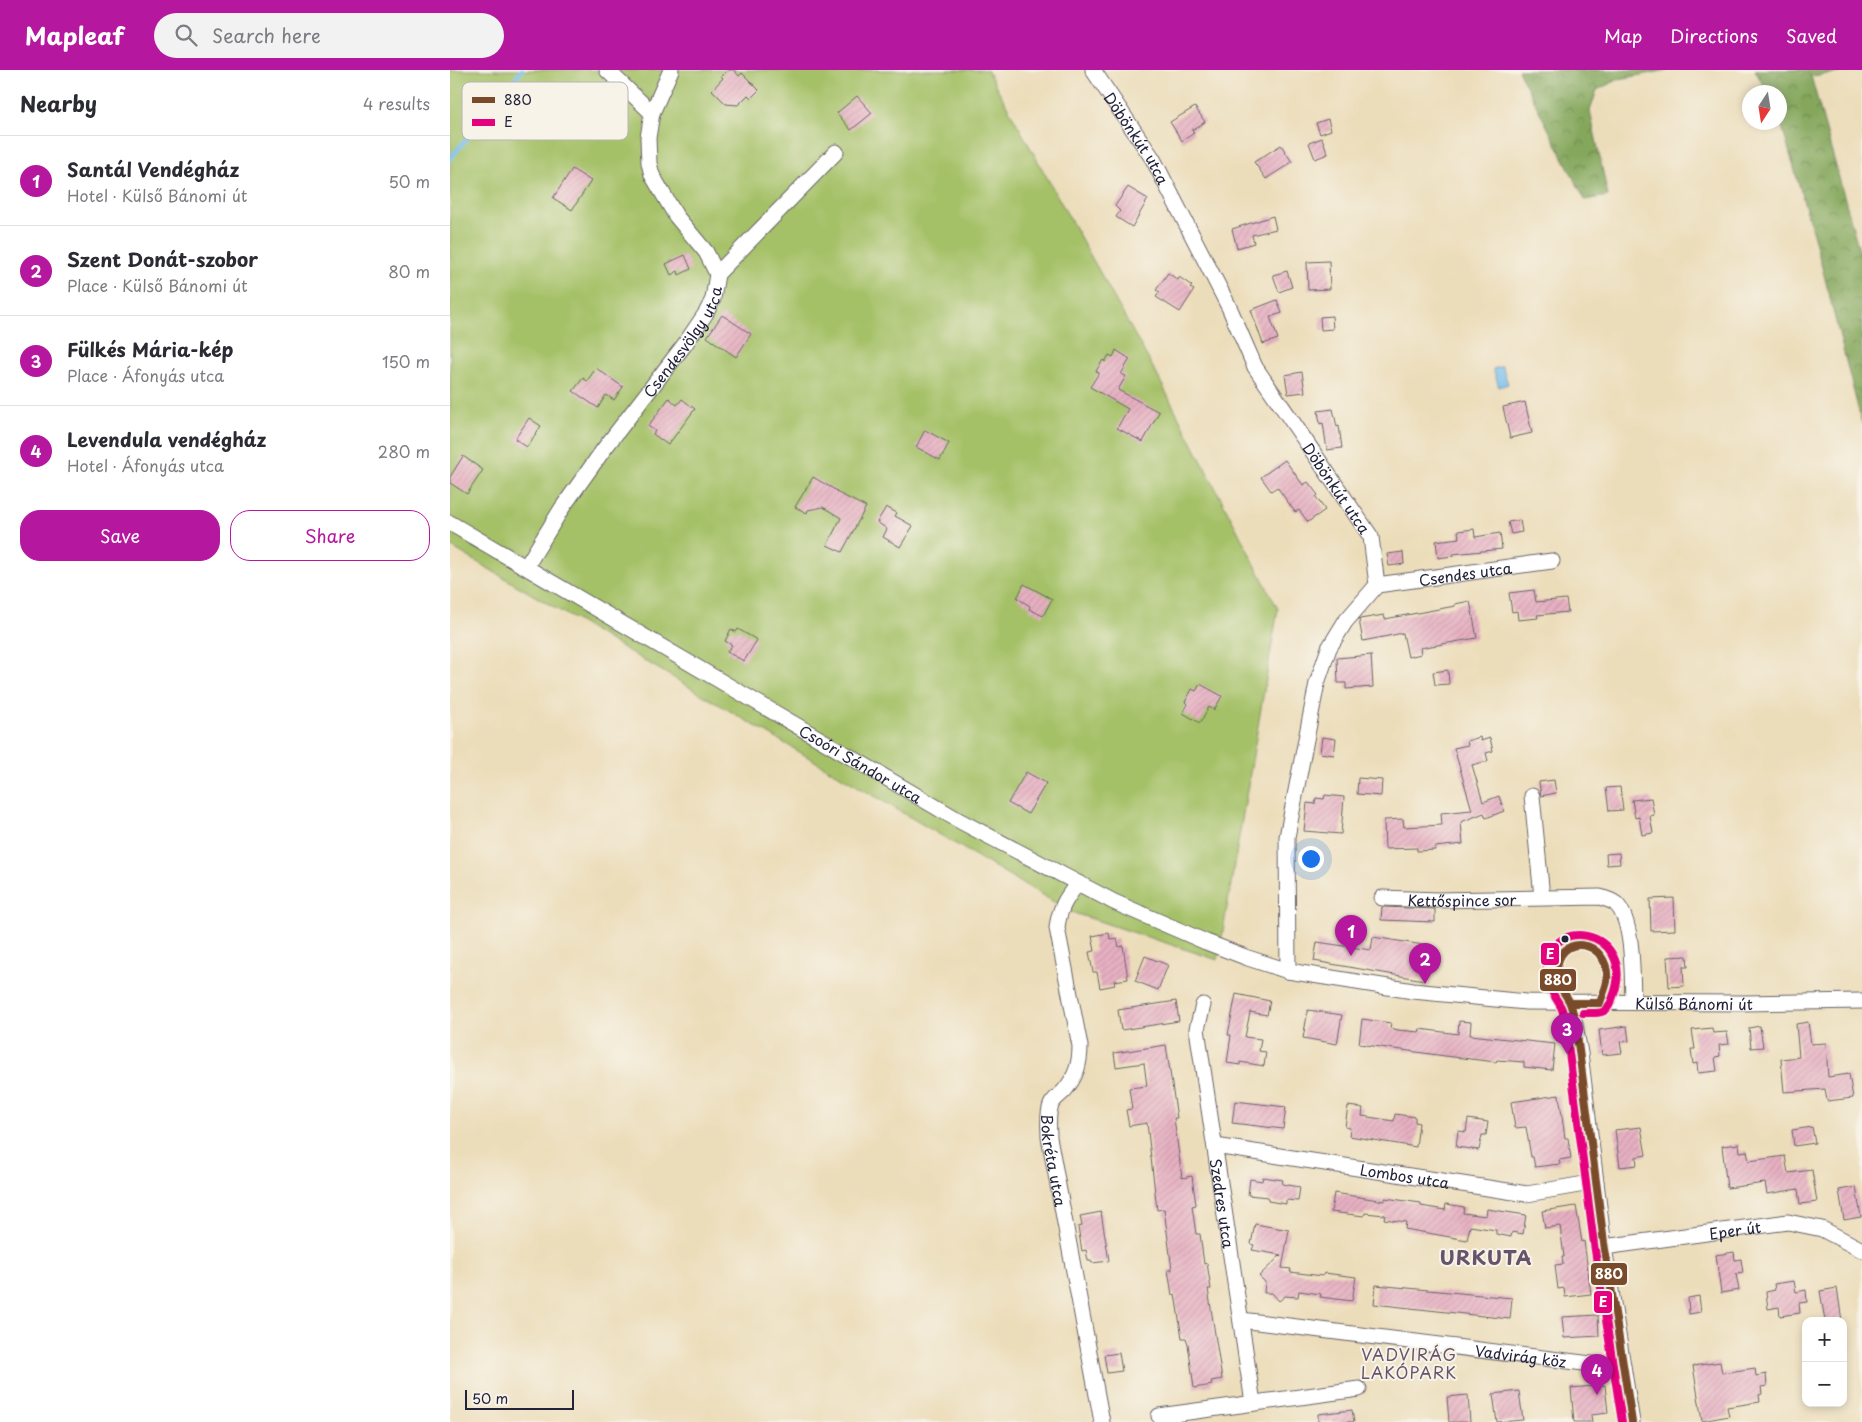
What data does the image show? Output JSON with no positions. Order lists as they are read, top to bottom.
{
  "streets": {
    "street": [
      "Döbönkút utca",
      "Csendesvölgy utca",
      "Csendes utca",
      "Csoóri Sándor utca",
      "Kettőspince sor",
      "Külső Bánomi út",
      "Bokréta utca",
      "Lombos utca",
      "Szedres utca",
      "Eper út",
      "Vadvirág köz"
    ]
  },
  "crossings": [
    ["Döbönkút utca", "Csendes utca"],
    ["Csendesvölgy utca", "Csoóri Sándor utca"],
    ["Csoóri Sándor utca", "Külső Bánomi út"],
    ["Csoóri Sándor utca", "Bokréta utca"],
    ["Kettőspince sor", "Külső Bánomi út"],
    ["Lombos utca", "Szedres utca"],
    ["Szedres utca", "Vadvirág köz"]
  ],
  "districts": ["URKUTA", "VADVIRÁG LAKÓPARK"],
  "lines": ["transit line E", "transit line 880"],
  "legend": ["880", "E"],
  "scale_bar": "50 m",
  "north": "bottom",
  "page": {
    "header": "Mapleaf",
    "search": "Search here",
    "nav": ["Map", "Directions", "Saved"],
    "heading": ["Nearby", "4 results"],
    "list": [
      {
        "mark": "1",
        "name": "Santál Vendégház",
        "note": "Hotel · Külső Bánomi út",
        "value": "50 m"
      },
      {
        "mark": "2",
        "name": "Szent Donát-szobor",
        "note": "Place · Külső Bánomi út",
        "value": "80 m"
      },
      {
        "mark": "3",
        "name": "Fülkés Mária-kép",
        "note": "Place · Áfonyás utca",
        "value": "150 m"
      },
      {
        "mark": "4",
        "name": "Levendula vendégház",
        "note": "Hotel · Áfonyás utca",
        "value": "280 m"
      }
    ],
    "buttons": ["Save", "Share"],
    "pins": [
      "1",
      "2",
      "3",
      "4"
    ],
    "map_buttons": ["+", "−"],
    "scale": "50 m"
  }
}
